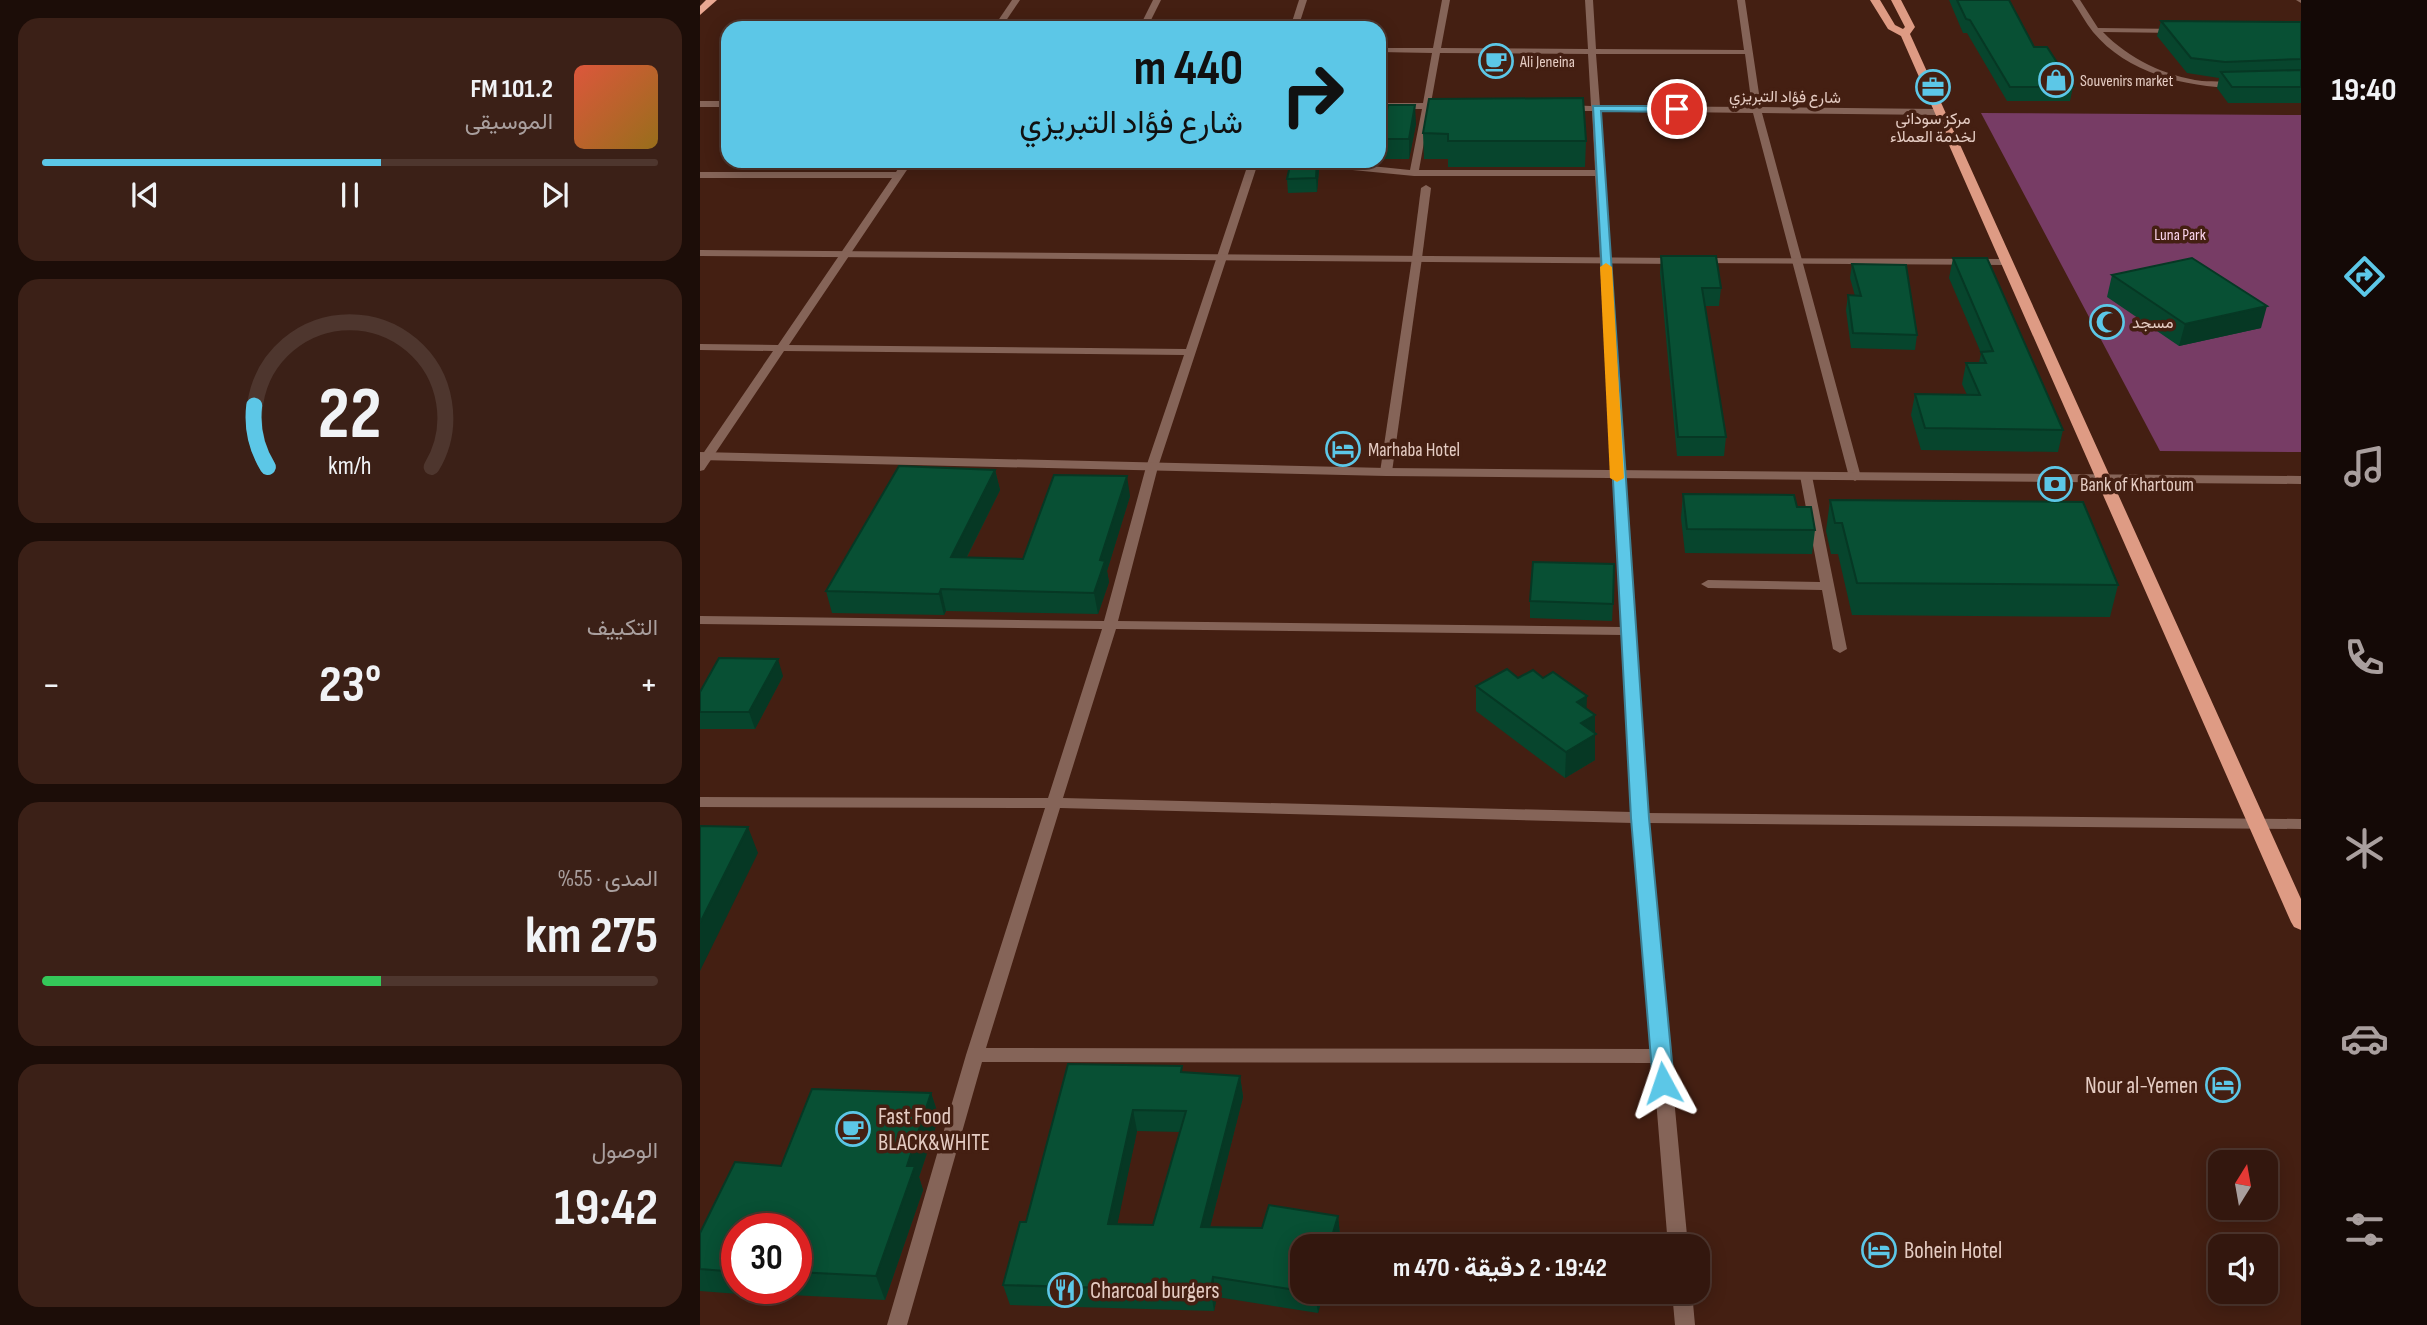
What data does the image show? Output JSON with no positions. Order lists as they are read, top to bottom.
{
  "streets": {
    "street": ["شارع فؤاد التبريزي"]
  },
  "parks": ["Luna Park"],
  "places": {
    "cafe": ["Ali Jeneina", "Fast Food BLACK&WHITE"],
    "shop": ["Souvenirs market"],
    "office": ["مركز سوداني لخدمة العملاء"],
    "mosque": ["مسجد"],
    "hotel": ["Marhaba Hotel", "Nour al-Yemen", "Bohein Hotel"],
    "bank": ["Bank of Khartoum"],
    "restaurant": ["Charcoal burgers"]
  },
  "north": "top",
  "page": {
    "tabs": "19:40",
    "turn": ["440 m", "شارع فؤاد التبريزي"],
    "song": ["101.2 FM", "الموسيقى"],
    "tile": [
      "التكييف",
      ["المدى · 55%", "275 km"],
      ["الوصول", "19:42"]
    ],
    "heat": ["−", "23°", "+"],
    "limit": "30",
    "trip": "19:42 · 2 دقيقة · 470 m",
    "gauge": ["22", "km/h"]
  }
}
